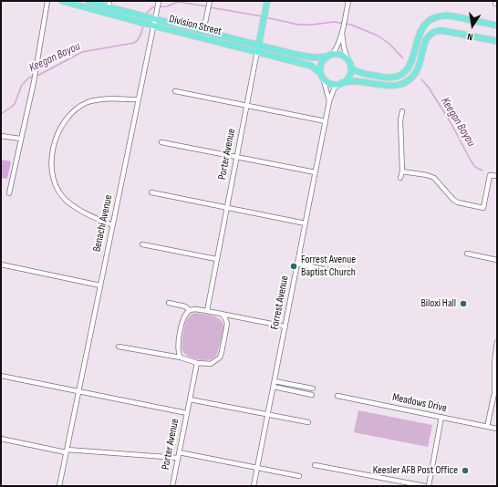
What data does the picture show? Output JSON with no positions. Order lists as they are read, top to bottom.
{
  "streets": {
    "main road": ["Division Street", "Porter Avenue"],
    "street": ["Benachi Avenue", "Forrest Avenue", "Meadows Drive"]
  },
  "crossings": [
    ["Division Street", "Porter Avenue"],
    ["Division Street", "Benachi Avenue"],
    ["Division Street", "Forrest Avenue"]
  ],
  "water": ["Keegan Bayou"],
  "places": ["Forrest Avenue Baptist Church", "Biloxi Hall", "Keesler AFB Post Office"],
  "north": "bottom"
}
